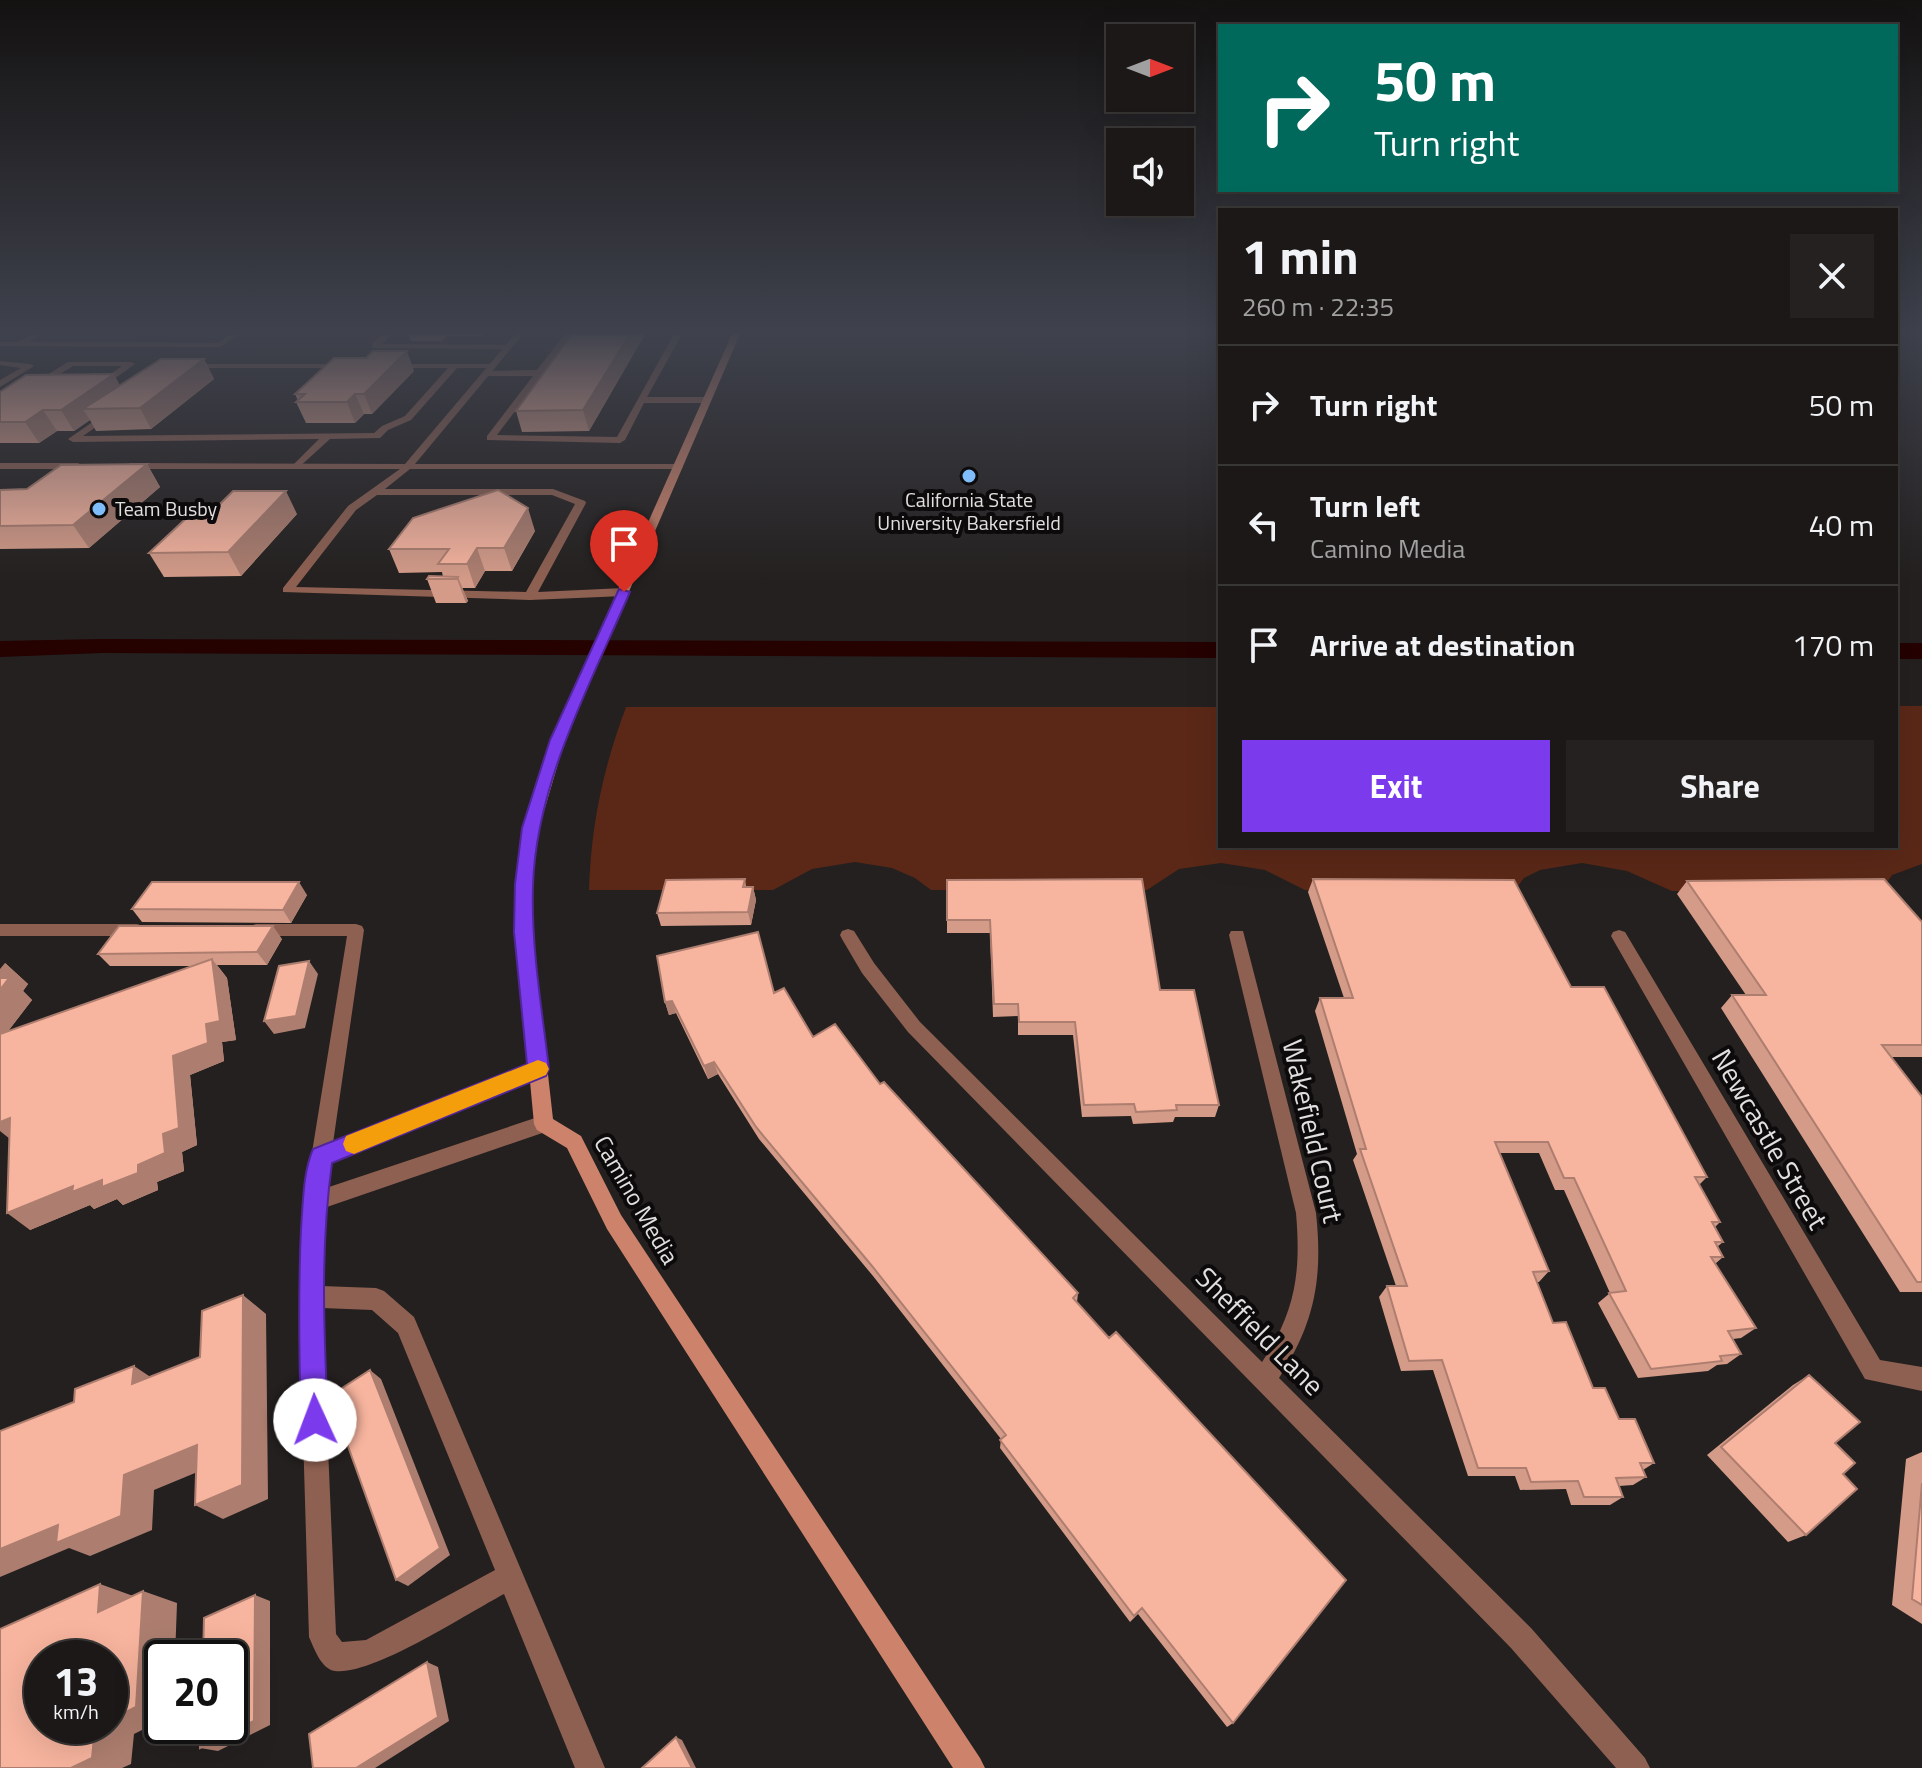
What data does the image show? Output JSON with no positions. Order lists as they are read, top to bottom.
{
  "streets": {
    "street": [
      "Wakefield Court",
      "Newcastle Street",
      "Camino Media",
      "Sheffield Lane"
    ]
  },
  "crossings": [
    ["Wakefield Court", "Sheffield Lane"]
  ],
  "places": ["California State University Bakersfield", "Team Busby"],
  "north": "right",
  "page": {
    "turn": ["50 m", "Turn right"],
    "heading": ["1 min", "260 m · 22:35"],
    "list": [
      {
        "name": "Turn right",
        "value": "50 m"
      },
      {
        "name": "Turn left",
        "note": "Camino Media",
        "value": "40 m"
      },
      {
        "name": "Arrive at destination",
        "value": "170 m"
      }
    ],
    "buttons": ["Exit", "Share"],
    "speed": "13 km/h",
    "limit": "20"
  }
}
